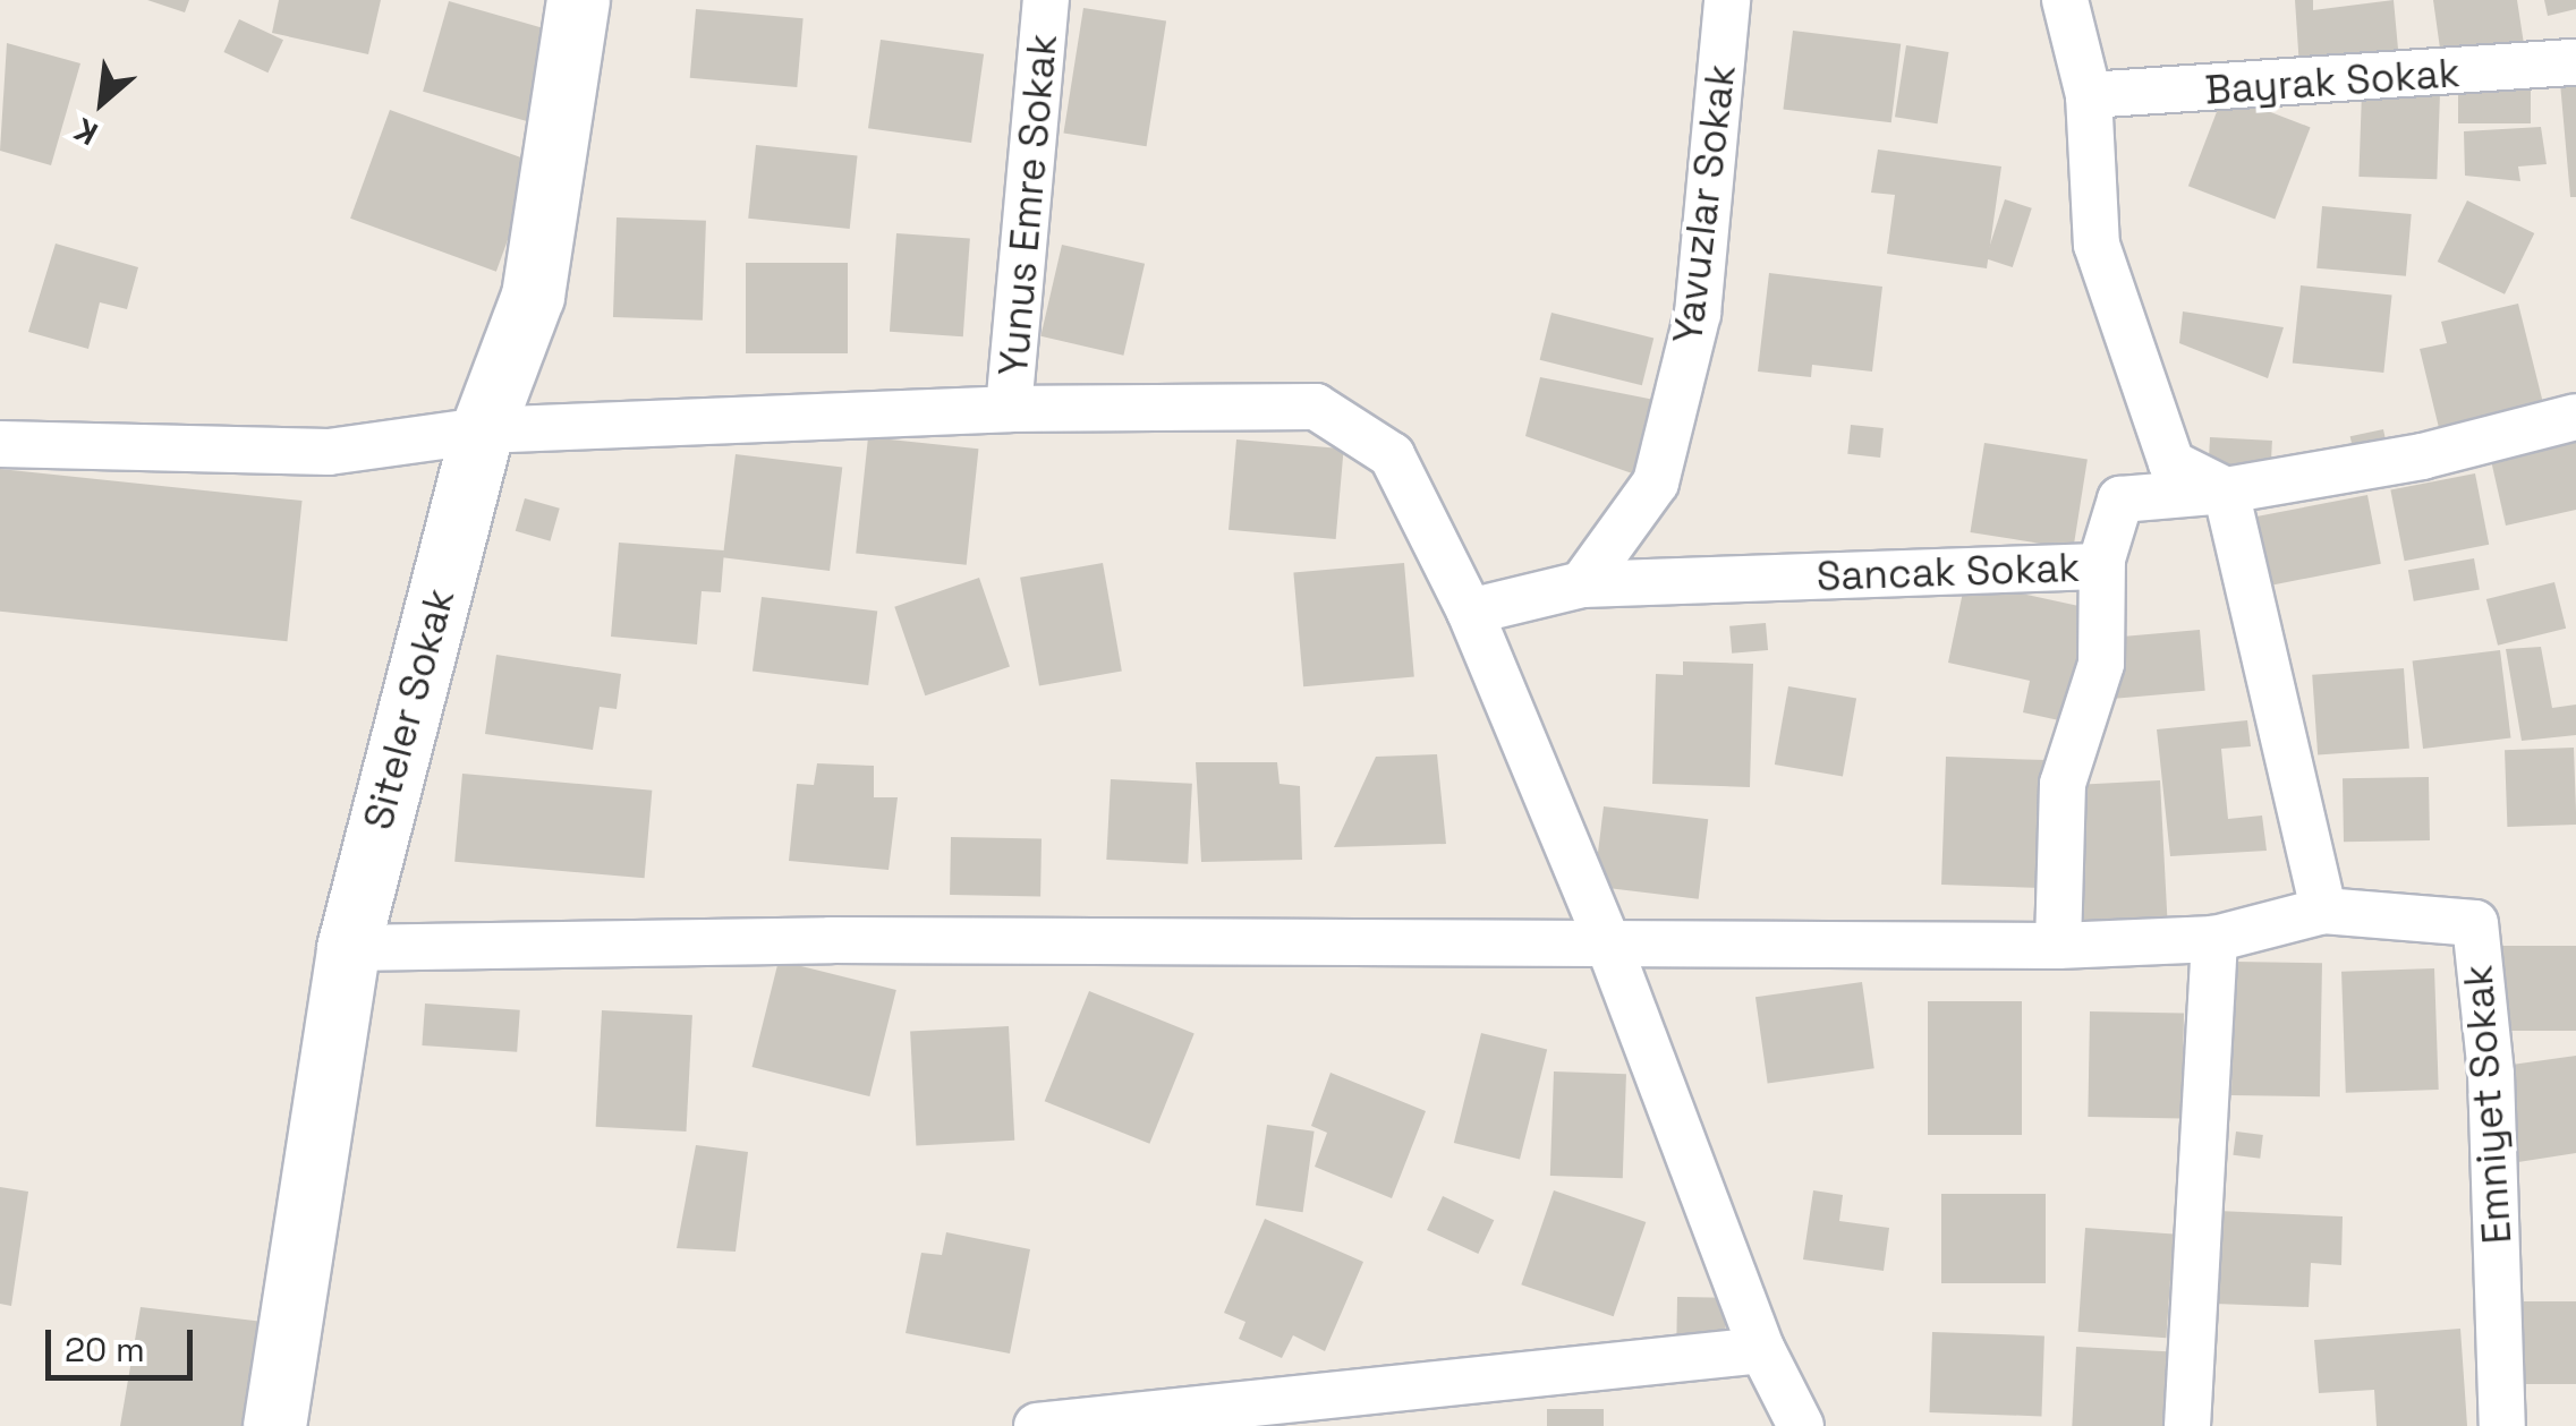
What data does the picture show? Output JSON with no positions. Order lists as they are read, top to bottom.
{
  "streets": {
    "street": [
      "Bayrak Sokak",
      "Yavuzlar Sokak",
      "Yunus Emre Sokak",
      "Sancak Sokak",
      "Siteler Sokak",
      "Emniyet Sokak"
    ]
  },
  "crossings": [
    ["Yavuzlar Sokak", "Sancak Sokak"],
    ["Siteler Sokak", "Emniyet Sokak"]
  ],
  "scale_bar": "20 m",
  "north": "bottom left"
}
